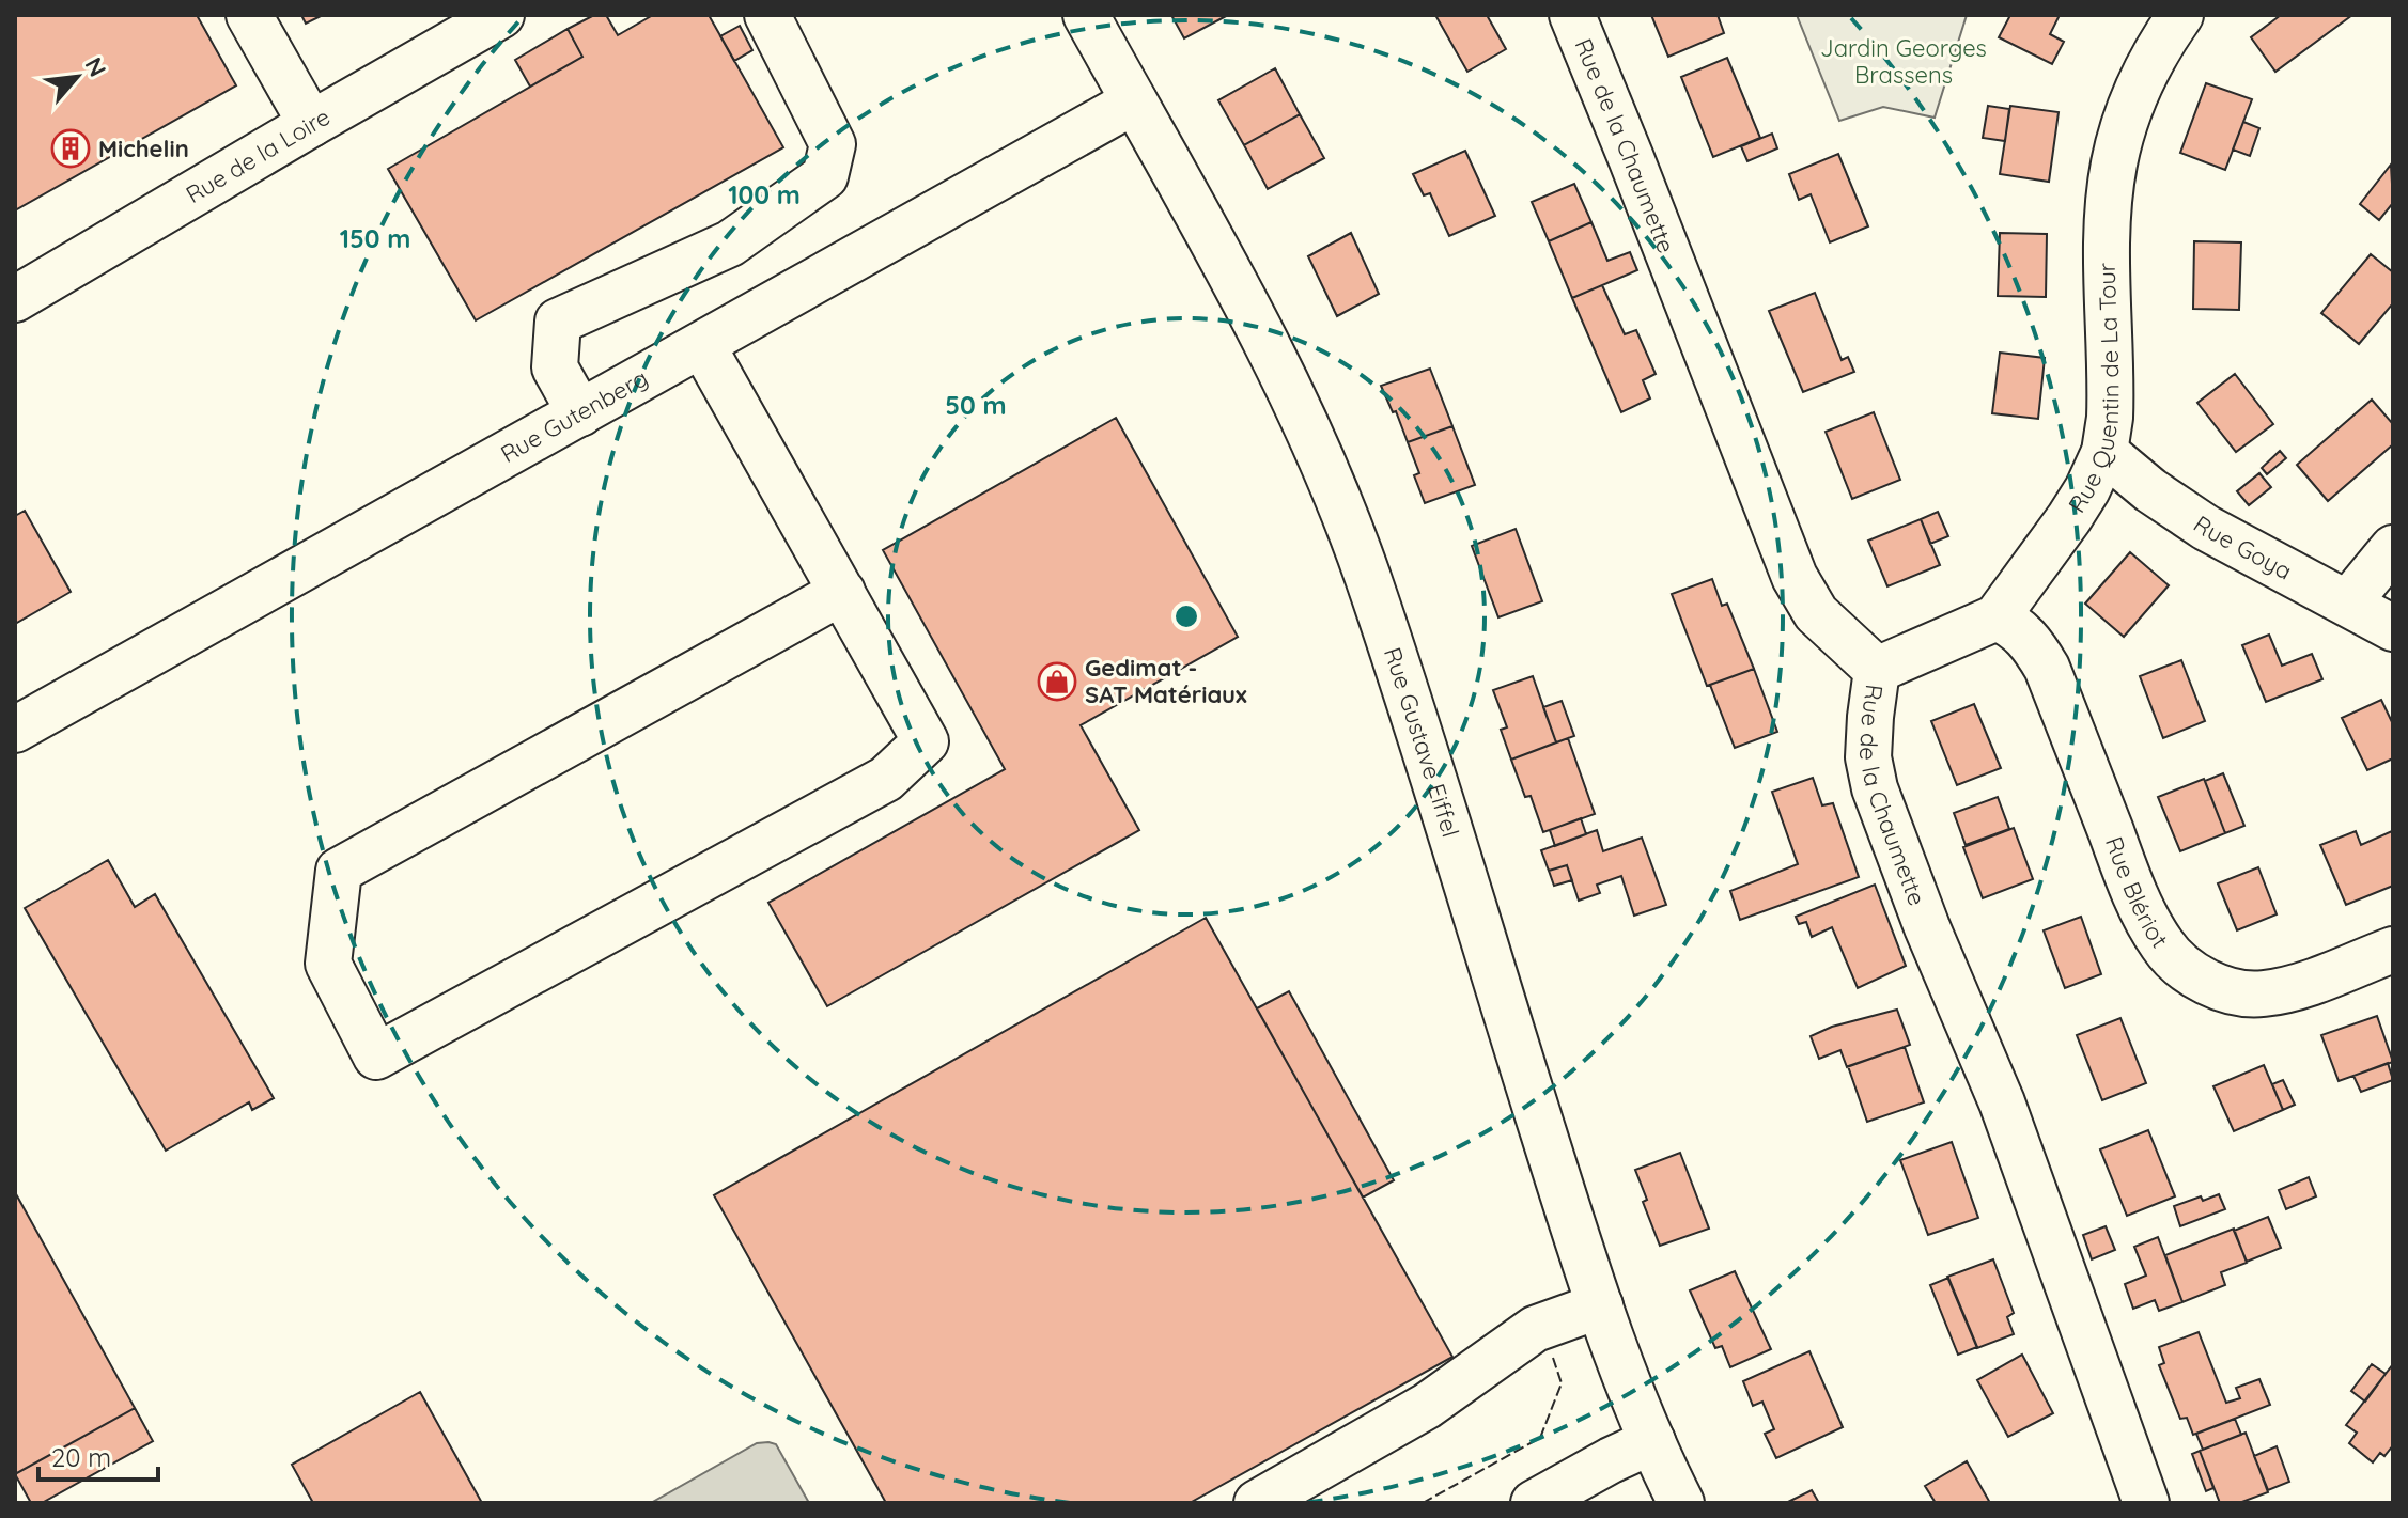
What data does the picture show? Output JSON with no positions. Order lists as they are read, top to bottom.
{
  "streets": {
    "street": [
      "Rue de la Chaumette",
      "Rue de la Loire",
      "Rue Quentin de La Tour",
      "Rue Gutenberg",
      "Rue Goya",
      "Rue Gustave Eiffel",
      "Rue Blériot"
    ]
  },
  "crossings": [
    ["Rue Quentin de La Tour", "Rue Goya"],
    ["Rue Quentin de La Tour", "Rue Blériot"],
    ["Rue Gutenberg", "Rue Gustave Eiffel"]
  ],
  "parks": ["Jardin Georges Brassens"],
  "places": {
    "building": ["Michelin"],
    "shop": ["Gedimat - SAT Matériaux"]
  },
  "scale_bar": "20 m",
  "north": "top right",
  "rings": ["100 m", "150 m", "50 m"]
}
